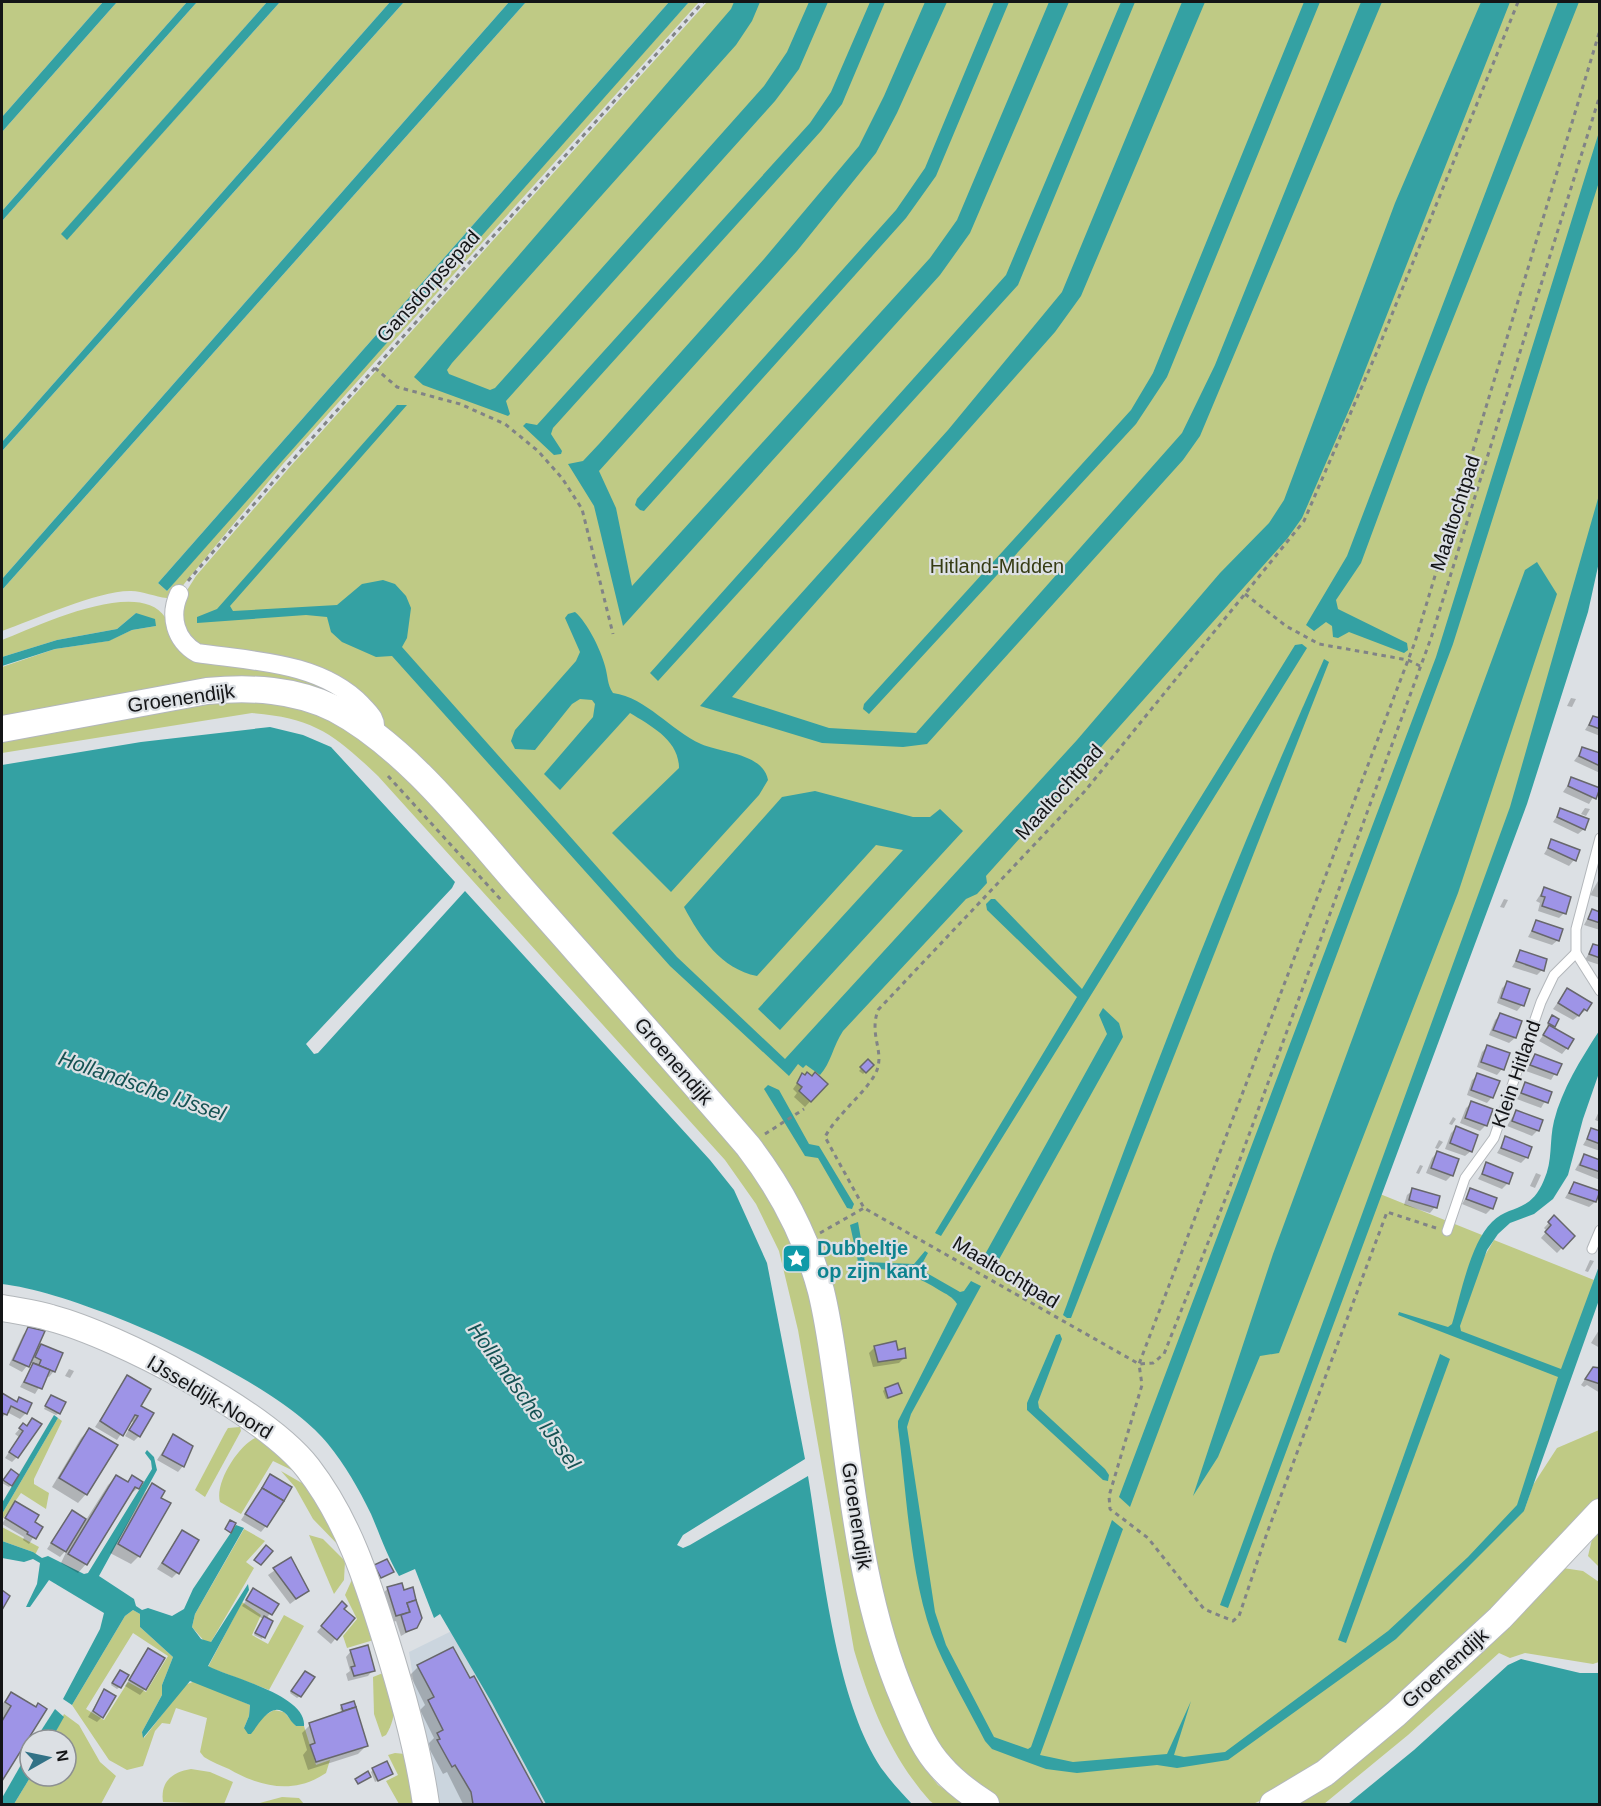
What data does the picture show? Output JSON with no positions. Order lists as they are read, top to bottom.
{
  "streets": {
    "street": ["Groenendijk", "IJsseldijk-Noord"],
    "lane": ["Klein Hitland"],
    "path": ["Gansdorpsepad", "Maaltochtpad"]
  },
  "water": ["Hollandsche IJssel"],
  "parks": ["Hitland-Midden"],
  "places": {
    "place": ["Dubbeltje op zijn kant"]
  },
  "north": "right"
}
